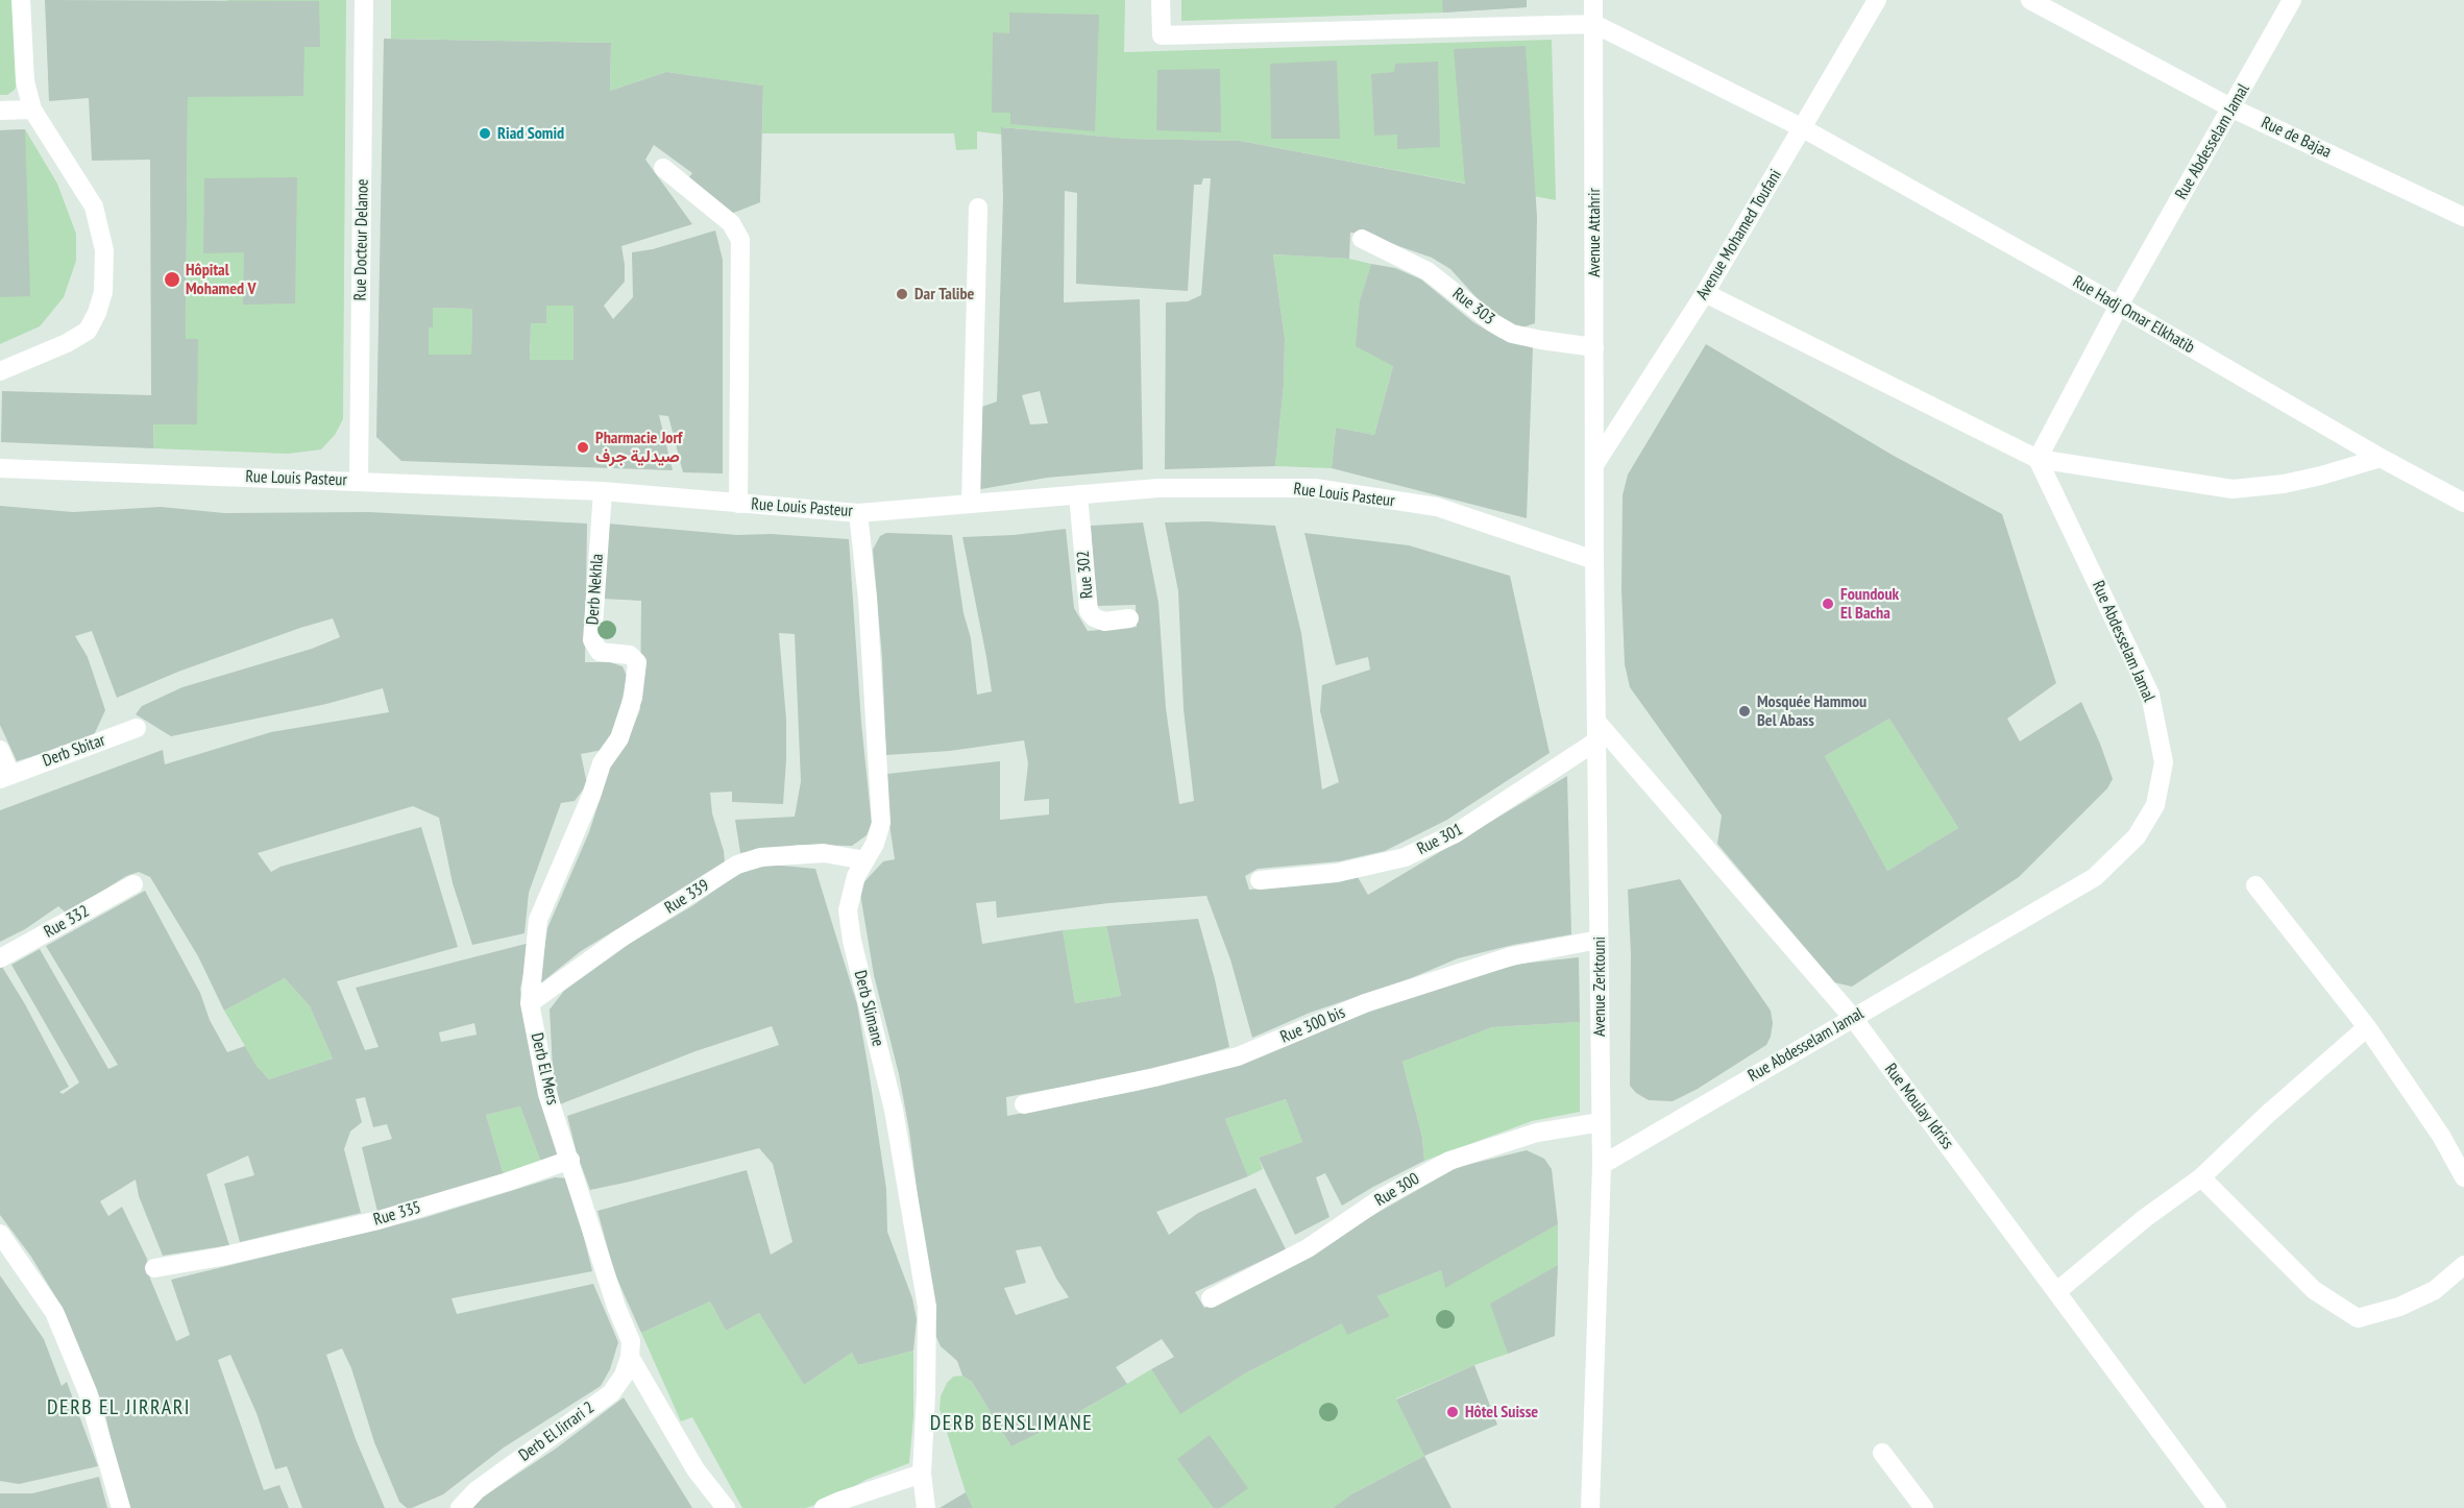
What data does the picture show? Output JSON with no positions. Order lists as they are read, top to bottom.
{
  "streets": {
    "street": [
      "Rue de Bajaa",
      "Rue Abdesselam Jamal",
      "Avenue Attahrir",
      "Avenue Mohamed Toufani",
      "Rue Docteur Delanoe",
      "Rue 303",
      "Rue Hadj Omar Elkhatib",
      "Rue Louis Pasteur",
      "Rue 302",
      "Derb Nekhla",
      "Derb Sbitar",
      "Rue 301",
      "Rue 339",
      "Rue 332",
      "Avenue Zerktouni",
      "Derb Slimane",
      "Rue 300 bis",
      "Derb El Mers",
      "Rue Moulay Idriss",
      "Rue 300",
      "Rue 335",
      "Derb El Jirrari 2"
    ]
  },
  "crossings": [
    ["Rue de Bajaa", "Rue Abdesselam Jamal"],
    ["Rue Abdesselam Jamal", "Rue Hadj Omar Elkhatib"],
    ["Rue Abdesselam Jamal", "Avenue Zerktouni"],
    ["Rue Abdesselam Jamal", "Rue Moulay Idriss"],
    ["Avenue Attahrir", "Avenue Mohamed Toufani"],
    ["Avenue Attahrir", "Rue 303"],
    ["Avenue Attahrir", "Rue Hadj Omar Elkhatib"],
    ["Avenue Attahrir", "Avenue Zerktouni"],
    ["Avenue Mohamed Toufani", "Rue Hadj Omar Elkhatib"],
    ["Avenue Mohamed Toufani", "Avenue Zerktouni"],
    ["Rue Docteur Delanoe", "Rue Louis Pasteur"],
    ["Rue Louis Pasteur", "Rue 302"],
    ["Rue Louis Pasteur", "Derb Nekhla"],
    ["Rue Louis Pasteur", "Avenue Zerktouni"],
    ["Rue Louis Pasteur", "Derb Slimane"],
    ["Derb Nekhla", "Derb El Mers"],
    ["Rue 301", "Avenue Zerktouni"],
    ["Rue 301", "Rue Moulay Idriss"],
    ["Rue 339", "Derb Slimane"],
    ["Rue 339", "Derb El Mers"],
    ["Avenue Zerktouni", "Rue 300 bis"],
    ["Avenue Zerktouni", "Rue Moulay Idriss"],
    ["Avenue Zerktouni", "Rue 300"],
    ["Derb El Mers", "Rue 335"],
    ["Derb El Mers", "Derb El Jirrari 2"]
  ],
  "districts": ["DERB EL JIRRARI", "DERB BENSLIMANE"],
  "places": [
    "Riad Somid",
    "Hôpital Mohamed V",
    "Dar Talibe",
    "Pharmacie Jorf صيدلية جرف",
    "Foundouk El Bacha",
    "Mosquée Hammou Bel Abass",
    "Hôtel Suisse"
  ]
}
